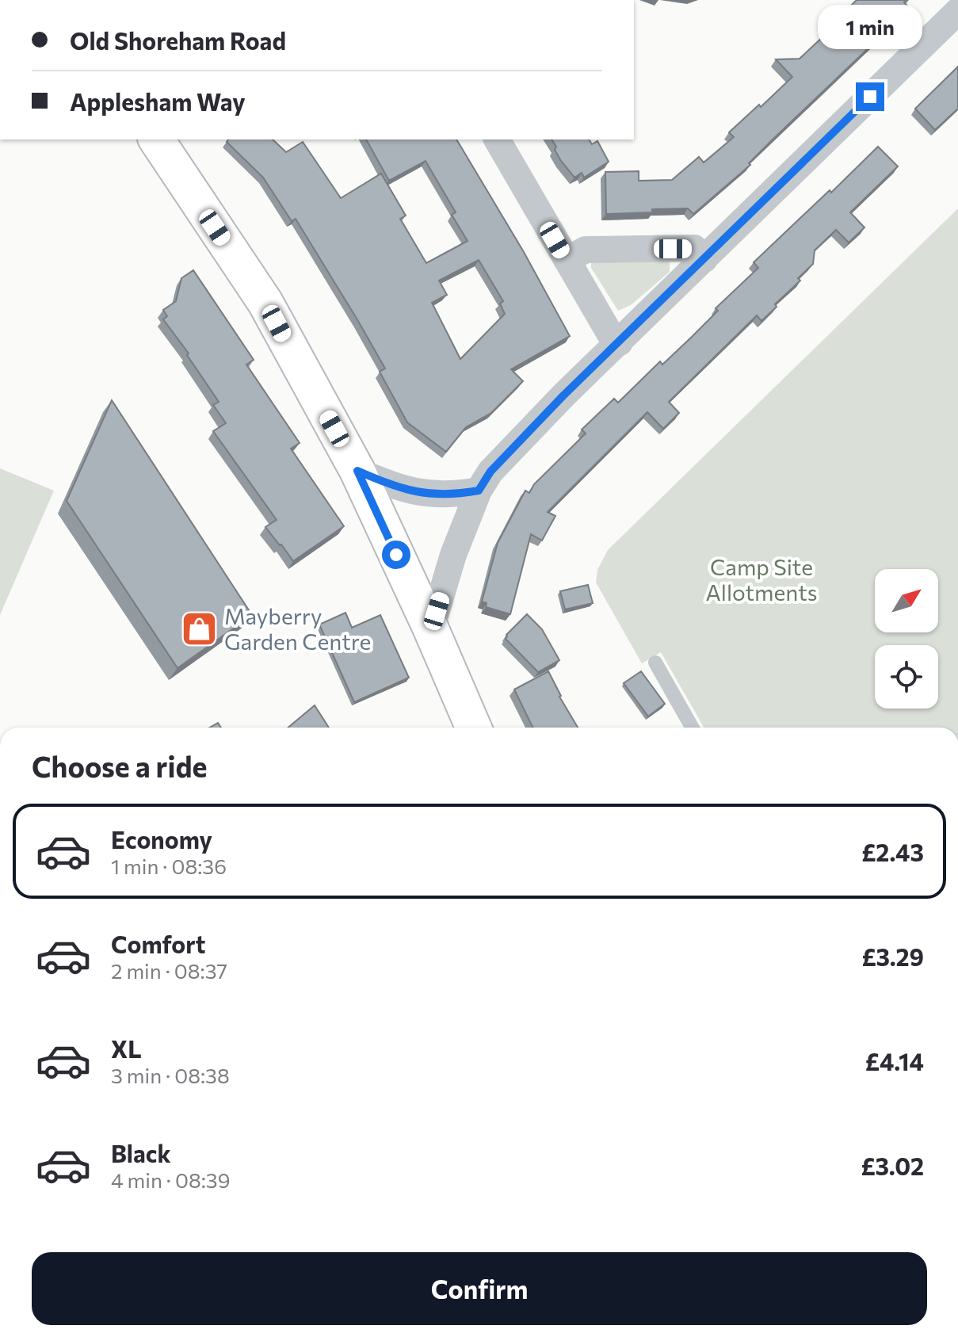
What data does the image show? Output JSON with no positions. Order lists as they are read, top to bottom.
{
  "parks": ["Camp Site Allotments"],
  "places": {
    "shop": ["Mayberry Garden Centre"]
  },
  "north": "top right",
  "page": {
    "banner": ["Old Shoreham Road", "Applesham Way"],
    "bubble": "1 min",
    "heading": "Choose a ride",
    "list": [
      {
        "name": "Economy",
        "note": "1 min · 08:36",
        "value": "£2.43"
      },
      {
        "name": "Comfort",
        "note": "2 min · 08:37",
        "value": "£3.29"
      },
      {
        "name": "XL",
        "note": "3 min · 08:38",
        "value": "£4.14"
      },
      {
        "name": "Black",
        "note": "4 min · 08:39",
        "value": "£3.02"
      }
    ],
    "buttons": "Confirm"
  }
}
